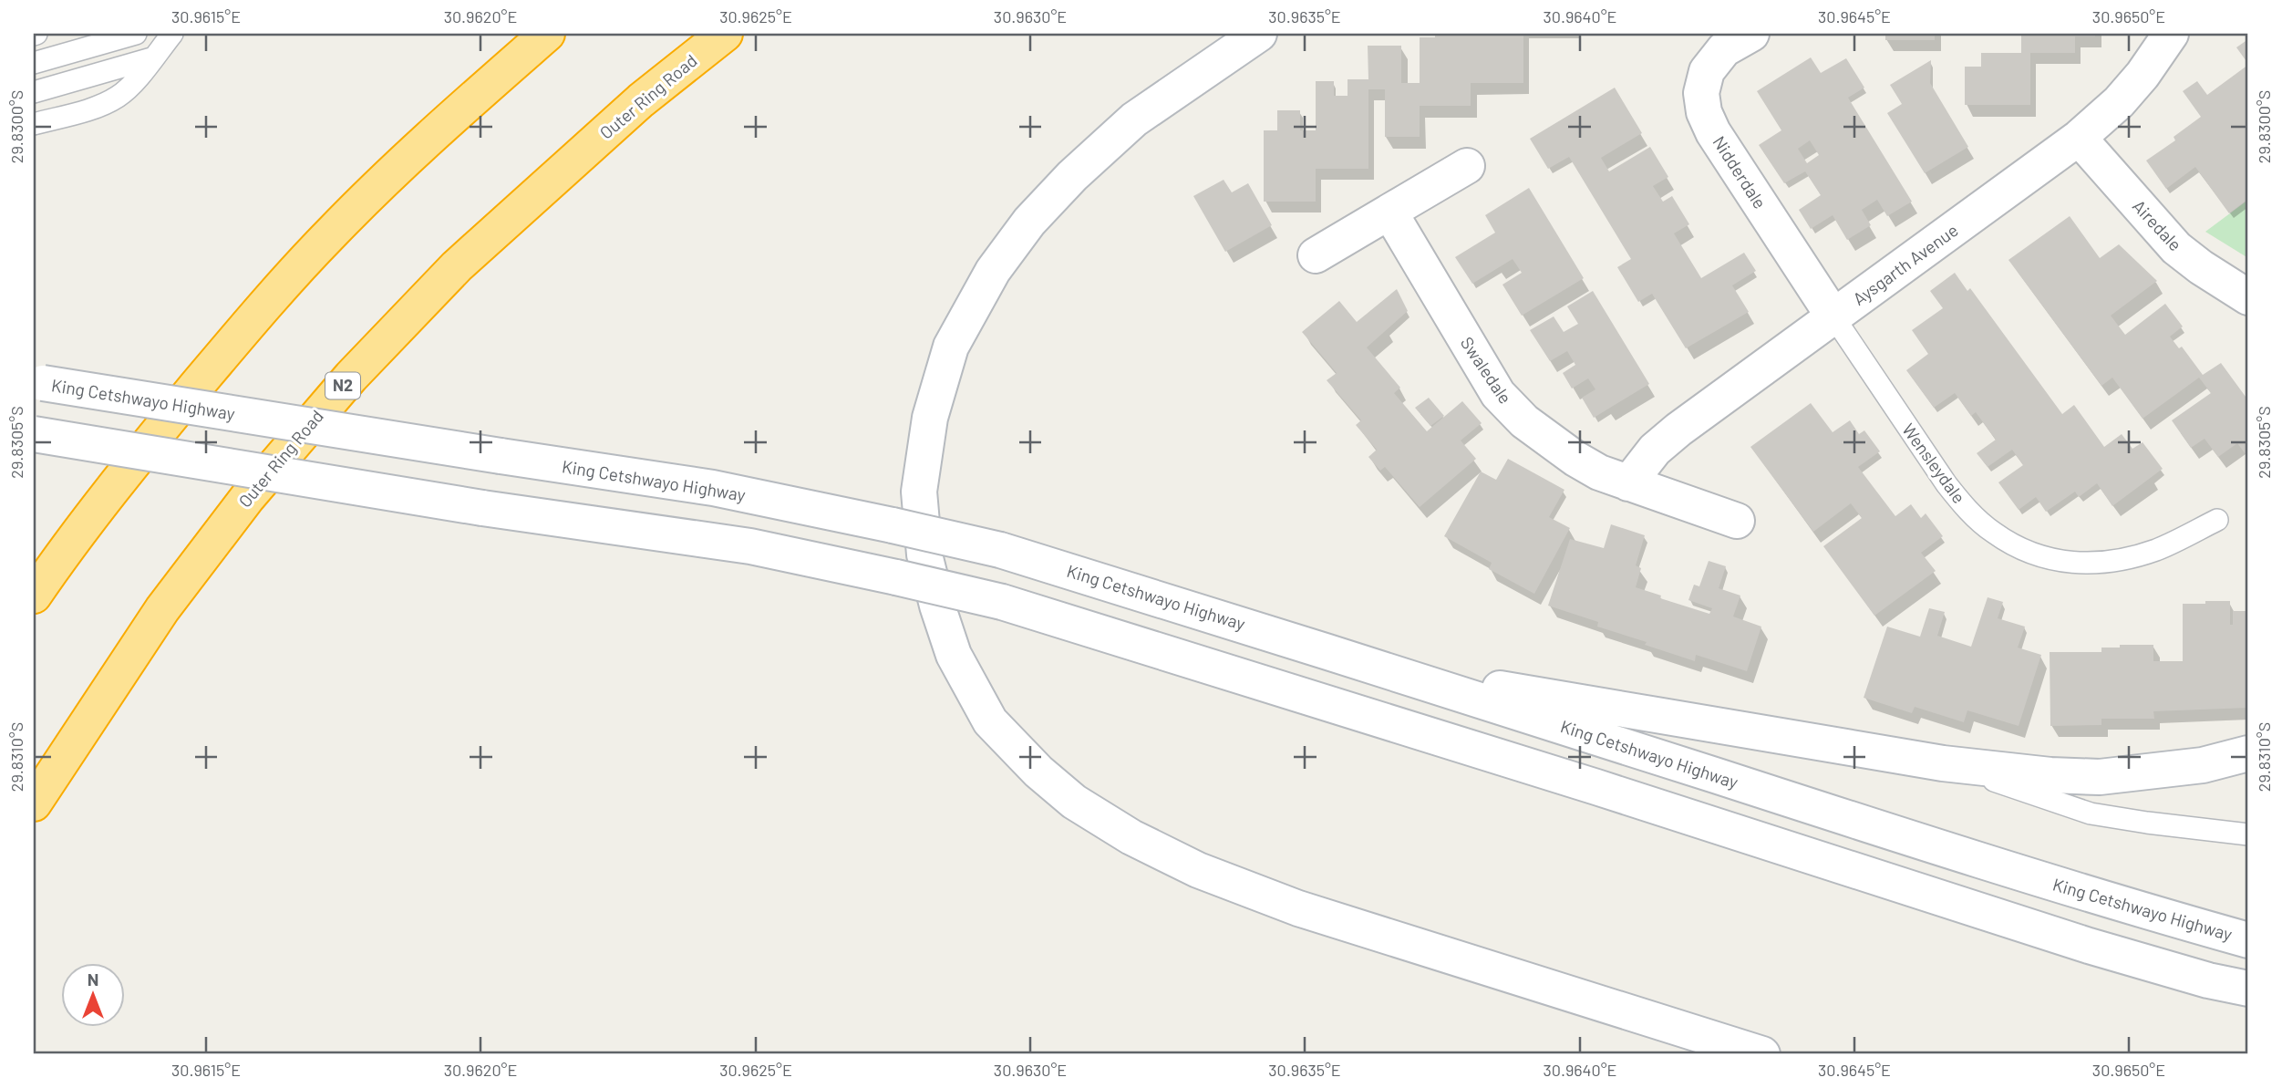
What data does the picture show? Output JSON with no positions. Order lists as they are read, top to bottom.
{
  "streets": {
    "highway": ["Outer Ring Road", "N2"],
    "main road": [
      "Nidderdale",
      "Airedale",
      "Aysgarth Avenue",
      "Swaledale",
      "King Cetshwayo Highway"
    ],
    "lane": ["Wensleydale"]
  },
  "crossings": [
    ["Nidderdale", "Aysgarth Avenue"],
    ["Nidderdale", "Wensleydale"],
    ["Airedale", "Aysgarth Avenue"],
    ["Aysgarth Avenue", "Swaledale"],
    ["Aysgarth Avenue", "Wensleydale"]
  ],
  "north": "top",
  "coordinates": [
    "30.9615°E",
    "30.9620°E",
    "30.9625°E",
    "30.9630°E",
    "30.9635°E",
    "30.9640°E",
    "30.9645°E",
    "30.9650°E",
    "29.8300°S",
    "29.8305°S",
    "29.8310°S"
  ]
}
